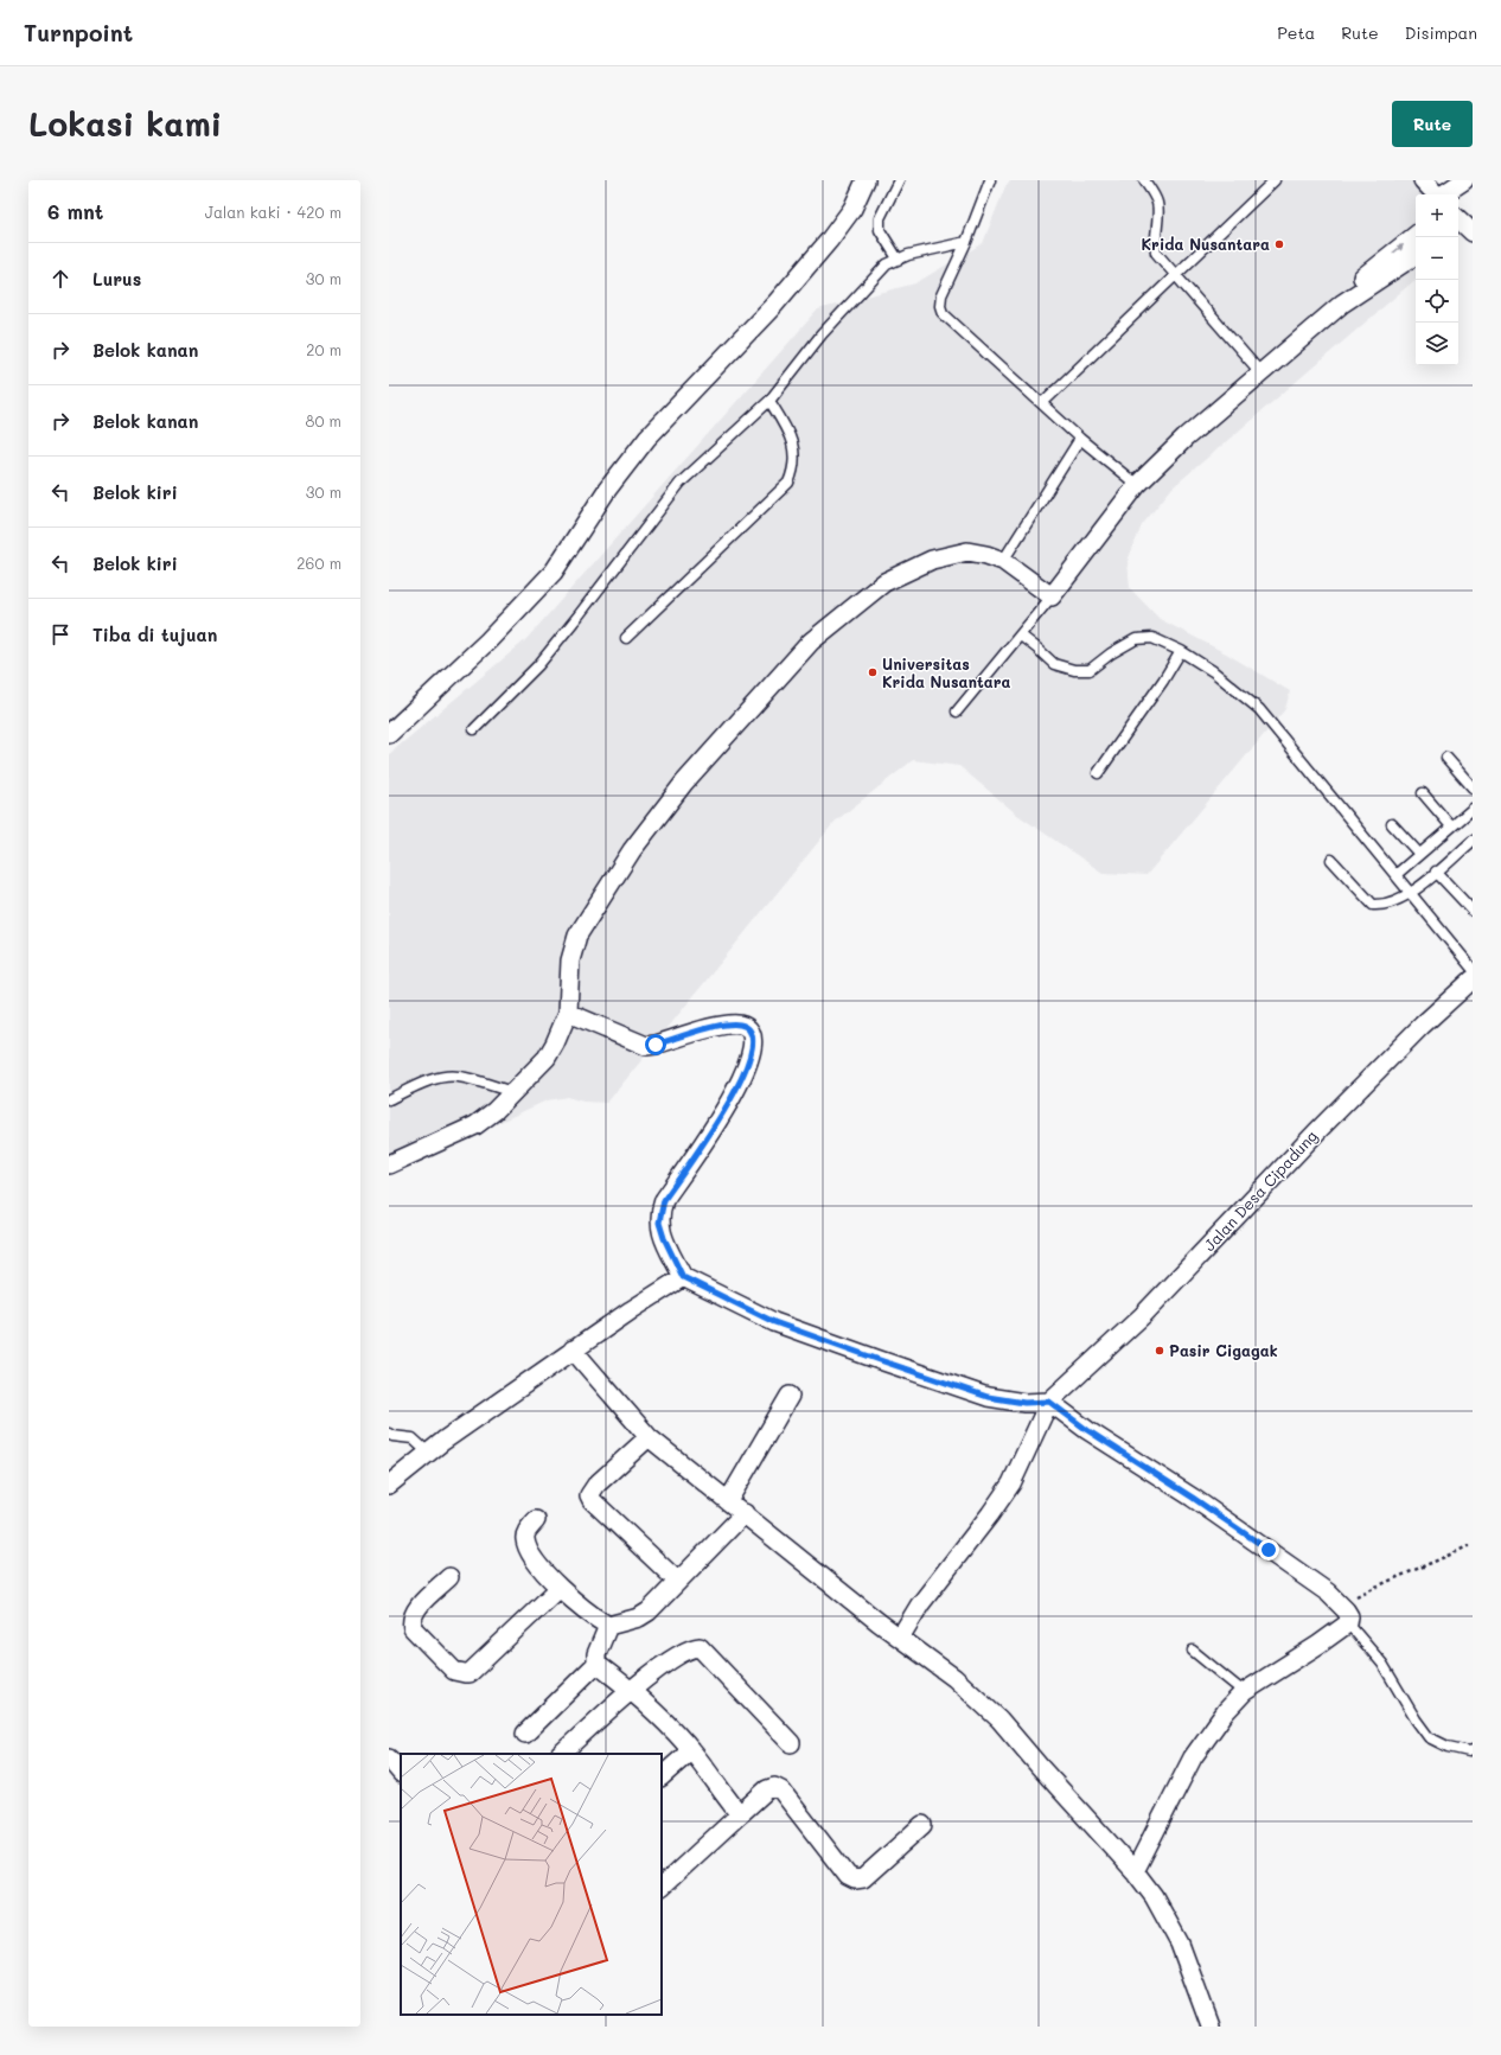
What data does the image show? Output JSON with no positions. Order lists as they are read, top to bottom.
{
  "streets": {
    "street": ["Jalan Desa Cipadung"]
  },
  "places": ["Krida Nusantara", "Universitas Krida Nusantara", "Pasir Cigagak"],
  "page": {
    "header": "Turnpoint",
    "nav": ["Peta", "Rute", "Disimpan"],
    "buttons": "Rute",
    "title": "Lokasi kami",
    "heading": ["6 mnt", "Jalan kaki · 420 m"],
    "map_buttons": ["+", "−"],
    "list": [
      ["Lurus", "30 m"],
      ["Belok kanan", "20 m"],
      ["Belok kanan", "80 m"],
      ["Belok kiri", "30 m"],
      ["Belok kiri", "260 m"],
      "Tiba di tujuan"
    ]
  }
}
